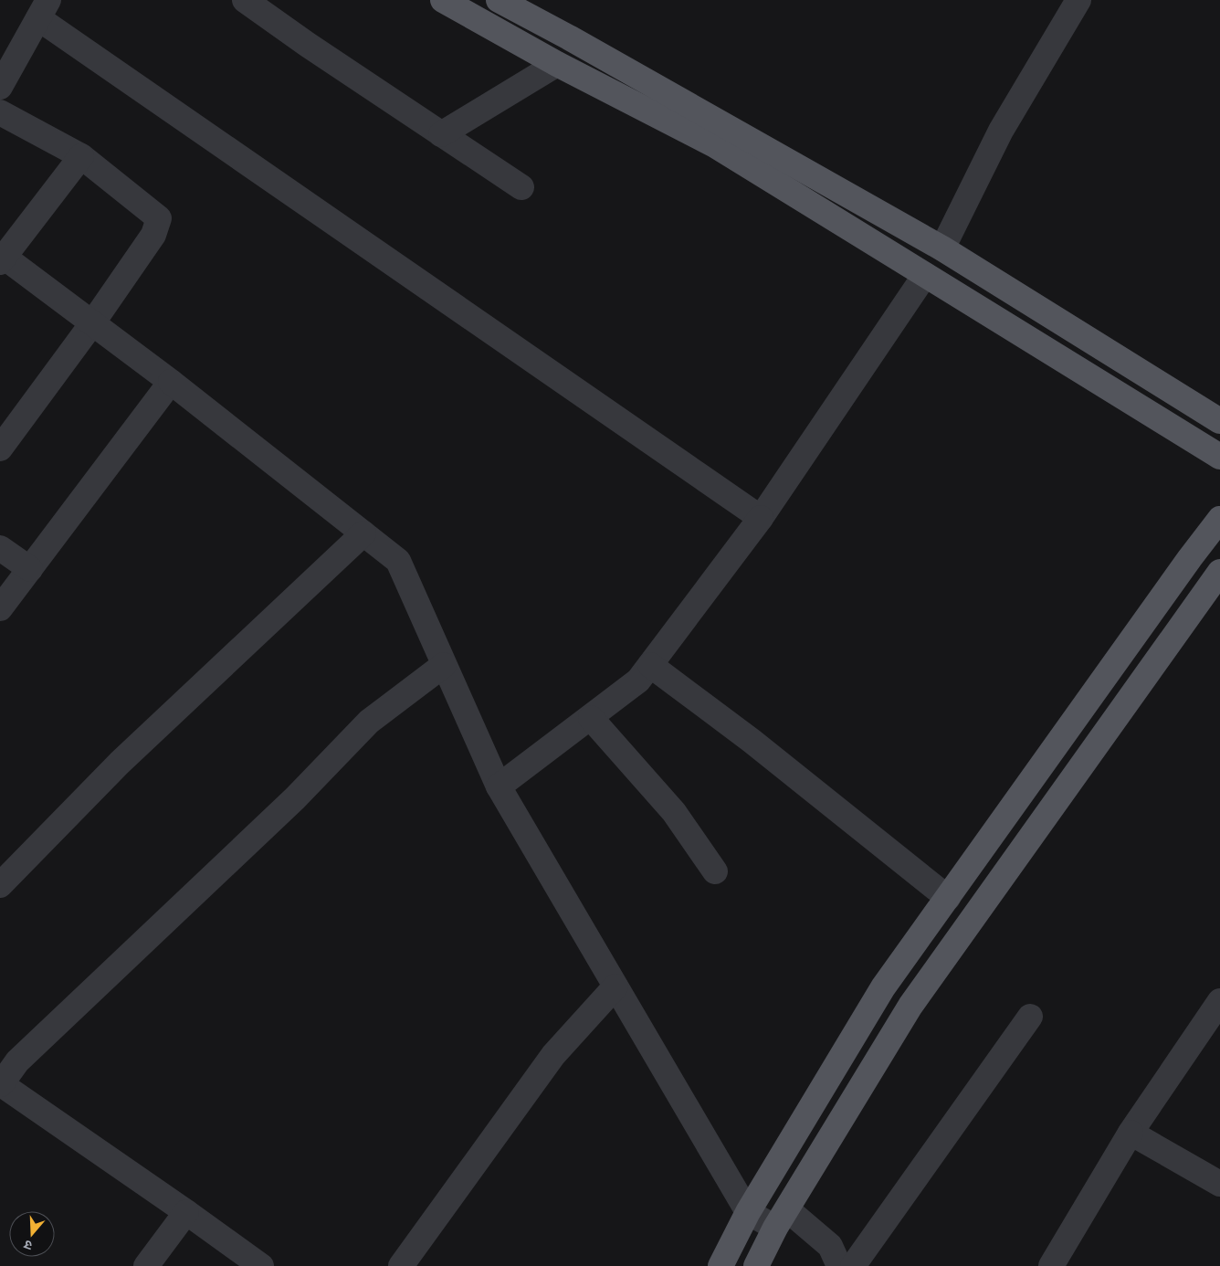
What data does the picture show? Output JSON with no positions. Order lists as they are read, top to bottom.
{
  "north": "bottom"
}
